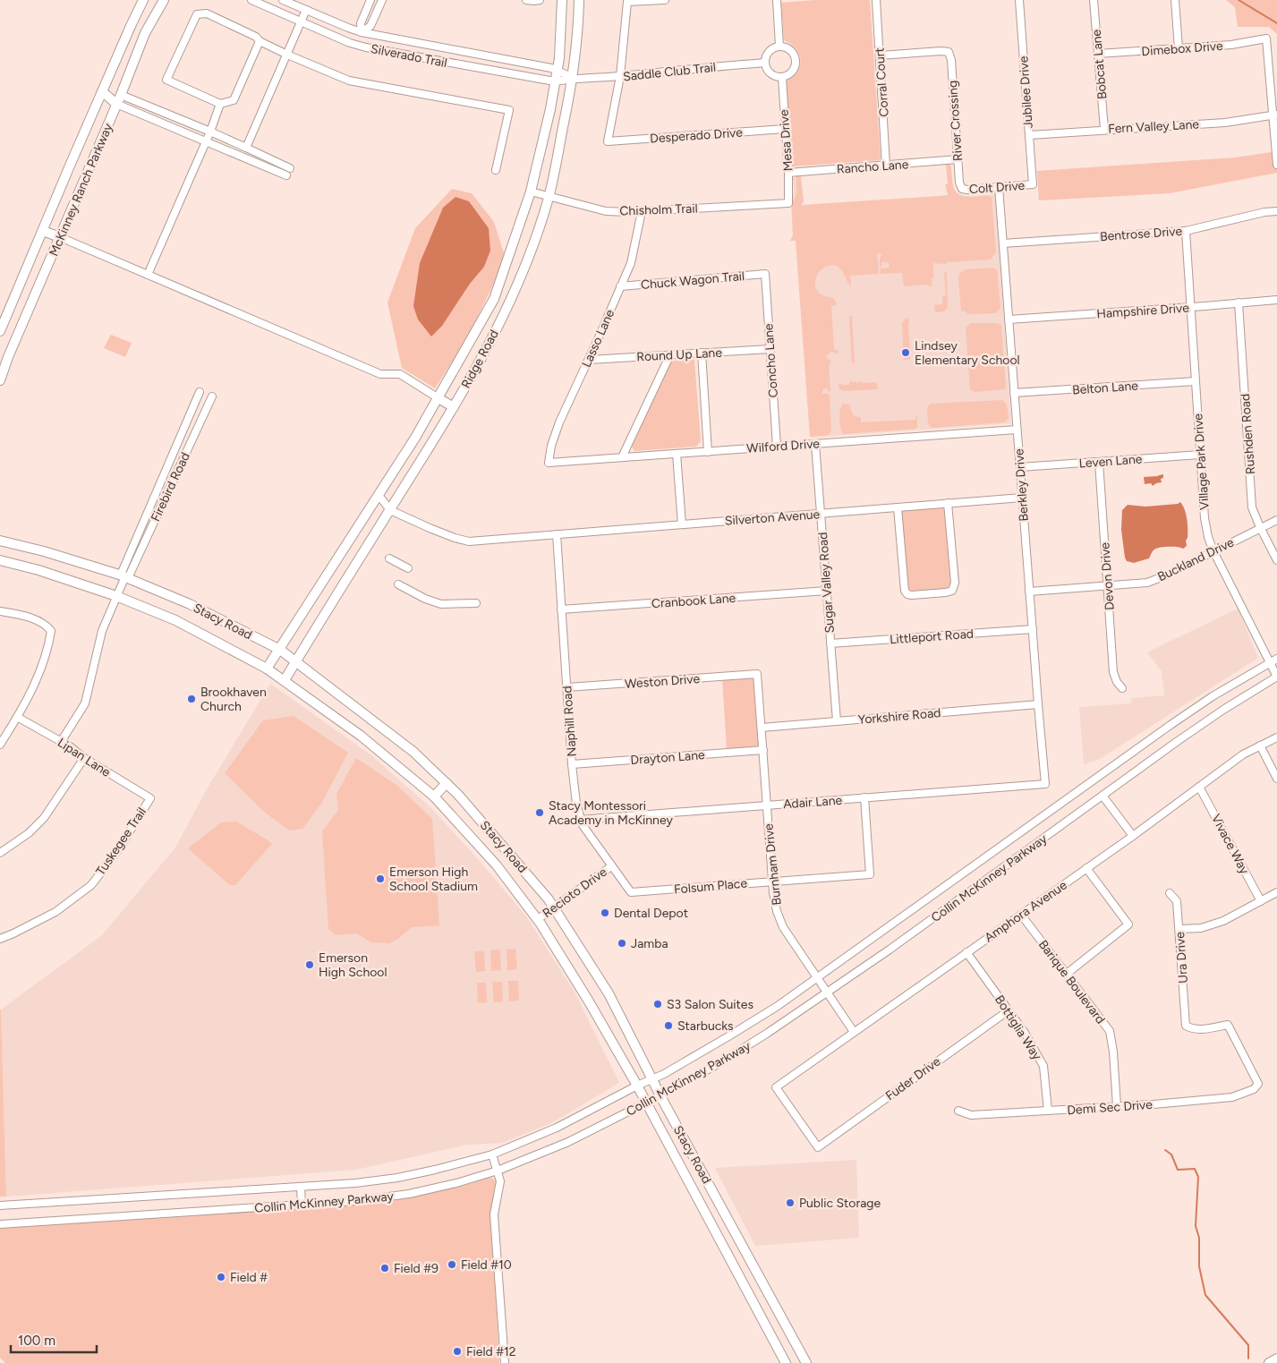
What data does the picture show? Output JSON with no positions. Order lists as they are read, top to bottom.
{
  "streets": {
    "main road": ["McKinney Ranch Parkway", "Ridge Road", "Stacy Road"],
    "street": [
      "Dimebox Drive",
      "Silverado Trail",
      "Bobcat Lane",
      "Saddle Club Trail",
      "Corral Court",
      "Jubilee Drive",
      "River Crossing",
      "Fern Valley Lane",
      "Desperado Drive",
      "Mesa Drive",
      "Rancho Lane",
      "Colt Drive",
      "Chisholm Trail",
      "Bentrose Drive",
      "Chuck Wagon Trail",
      "Hampshire Drive",
      "Lasso Lane",
      "Round Up Lane",
      "Concho Lane",
      "Belton Lane",
      "Rushden Road",
      "Wilford Drive",
      "Leven Lane",
      "Village Park Drive",
      "Berkley Drive",
      "Firebird Road",
      "Silverton Avenue",
      "Buckland Drive",
      "Devon Drive",
      "Sugar Valley Road",
      "Cranbook Lane",
      "Littleport Road",
      "Weston Drive",
      "Yorkshire Road",
      "Naphill Road",
      "Lipan Lane",
      "Drayton Lane",
      "Adair Lane",
      "Tuskegee Trail",
      "Vivace Way",
      "Burnham Drive",
      "Collin McKinney Parkway",
      "Folsum Place",
      "Recioto Drive",
      "Amphora Avenue",
      "Ura Drive",
      "Barique Boulevard",
      "Bottiglia Way",
      "Fuder Drive",
      "Demi Sec Drive"
    ]
  },
  "crossings": [
    ["Dimebox Drive", "Bobcat Lane"],
    ["Dimebox Drive", "Fern Valley Lane"],
    ["Silverado Trail", "Saddle Club Trail"],
    ["Silverado Trail", "Ridge Road"],
    ["Bobcat Lane", "Fern Valley Lane"],
    ["Saddle Club Trail", "Desperado Drive"],
    ["Saddle Club Trail", "Mesa Drive"],
    ["Saddle Club Trail", "Ridge Road"],
    ["Corral Court", "River Crossing"],
    ["Corral Court", "Rancho Lane"],
    ["Jubilee Drive", "Fern Valley Lane"],
    ["Jubilee Drive", "Colt Drive"],
    ["River Crossing", "Rancho Lane"],
    ["River Crossing", "Colt Drive"],
    ["Desperado Drive", "Mesa Drive"],
    ["Mesa Drive", "Rancho Lane"],
    ["Mesa Drive", "Chisholm Trail"],
    ["Colt Drive", "Berkley Drive"],
    ["Chisholm Trail", "Lasso Lane"],
    ["Chisholm Trail", "Ridge Road"],
    ["Bentrose Drive", "Village Park Drive"],
    ["Bentrose Drive", "Berkley Drive"],
    ["Chuck Wagon Trail", "Lasso Lane"],
    ["Chuck Wagon Trail", "Concho Lane"],
    ["Hampshire Drive", "Rushden Road"],
    ["Hampshire Drive", "Village Park Drive"],
    ["Hampshire Drive", "Berkley Drive"],
    ["Lasso Lane", "Round Up Lane"],
    ["Lasso Lane", "Wilford Drive"],
    ["Round Up Lane", "Concho Lane"],
    ["Ridge Road", "Silverton Avenue"],
    ["Ridge Road", "Stacy Road"],
    ["Concho Lane", "Wilford Drive"],
    ["Belton Lane", "Village Park Drive"],
    ["Belton Lane", "Berkley Drive"],
    ["Rushden Road", "Buckland Drive"],
    ["Wilford Drive", "Berkley Drive"],
    ["Wilford Drive", "Sugar Valley Road"],
    ["Leven Lane", "Village Park Drive"],
    ["Leven Lane", "Berkley Drive"],
    ["Leven Lane", "Devon Drive"],
    ["Village Park Drive", "Buckland Drive"],
    ["Village Park Drive", "Collin McKinney Parkway"],
    ["Berkley Drive", "Silverton Avenue"],
    ["Berkley Drive", "Buckland Drive"],
    ["Berkley Drive", "Littleport Road"],
    ["Berkley Drive", "Yorkshire Road"],
    ["Berkley Drive", "Adair Lane"],
    ["Firebird Road", "Stacy Road"],
    ["Firebird Road", "Lipan Lane"],
    ["Silverton Avenue", "Sugar Valley Road"],
    ["Silverton Avenue", "Naphill Road"],
    ["Buckland Drive", "Devon Drive"],
    ["Sugar Valley Road", "Cranbook Lane"],
    ["Sugar Valley Road", "Littleport Road"],
    ["Sugar Valley Road", "Yorkshire Road"],
    ["Cranbook Lane", "Naphill Road"],
    ["Stacy Road", "Collin McKinney Parkway"],
    ["Stacy Road", "Recioto Drive"],
    ["Weston Drive", "Naphill Road"],
    ["Weston Drive", "Burnham Drive"],
    ["Yorkshire Road", "Burnham Drive"],
    ["Naphill Road", "Drayton Lane"],
    ["Naphill Road", "Adair Lane"],
    ["Naphill Road", "Folsum Place"],
    ["Naphill Road", "Recioto Drive"],
    ["Lipan Lane", "Tuskegee Trail"],
    ["Drayton Lane", "Burnham Drive"],
    ["Adair Lane", "Burnham Drive"],
    ["Adair Lane", "Folsum Place"],
    ["Vivace Way", "Amphora Avenue"],
    ["Burnham Drive", "Collin McKinney Parkway"],
    ["Burnham Drive", "Folsum Place"],
    ["Burnham Drive", "Amphora Avenue"],
    ["Amphora Avenue", "Barique Boulevard"],
    ["Amphora Avenue", "Bottiglia Way"],
    ["Amphora Avenue", "Fuder Drive"],
    ["Ura Drive", "Demi Sec Drive"],
    ["Barique Boulevard", "Demi Sec Drive"],
    ["Bottiglia Way", "Fuder Drive"],
    ["Bottiglia Way", "Demi Sec Drive"]
  ],
  "places": [
    "Lindsey Elementary School",
    "Brookhaven Church",
    "Stacy Montessori Academy in McKinney",
    "Emerson High School Stadium",
    "Dental Depot",
    "Jamba",
    "Emerson High School",
    "S3 Salon Suites",
    "Starbucks",
    "Public Storage",
    "Field #10",
    "Field #9",
    "Field #",
    "Field #12"
  ],
  "scale_bar": "100 m"
}
